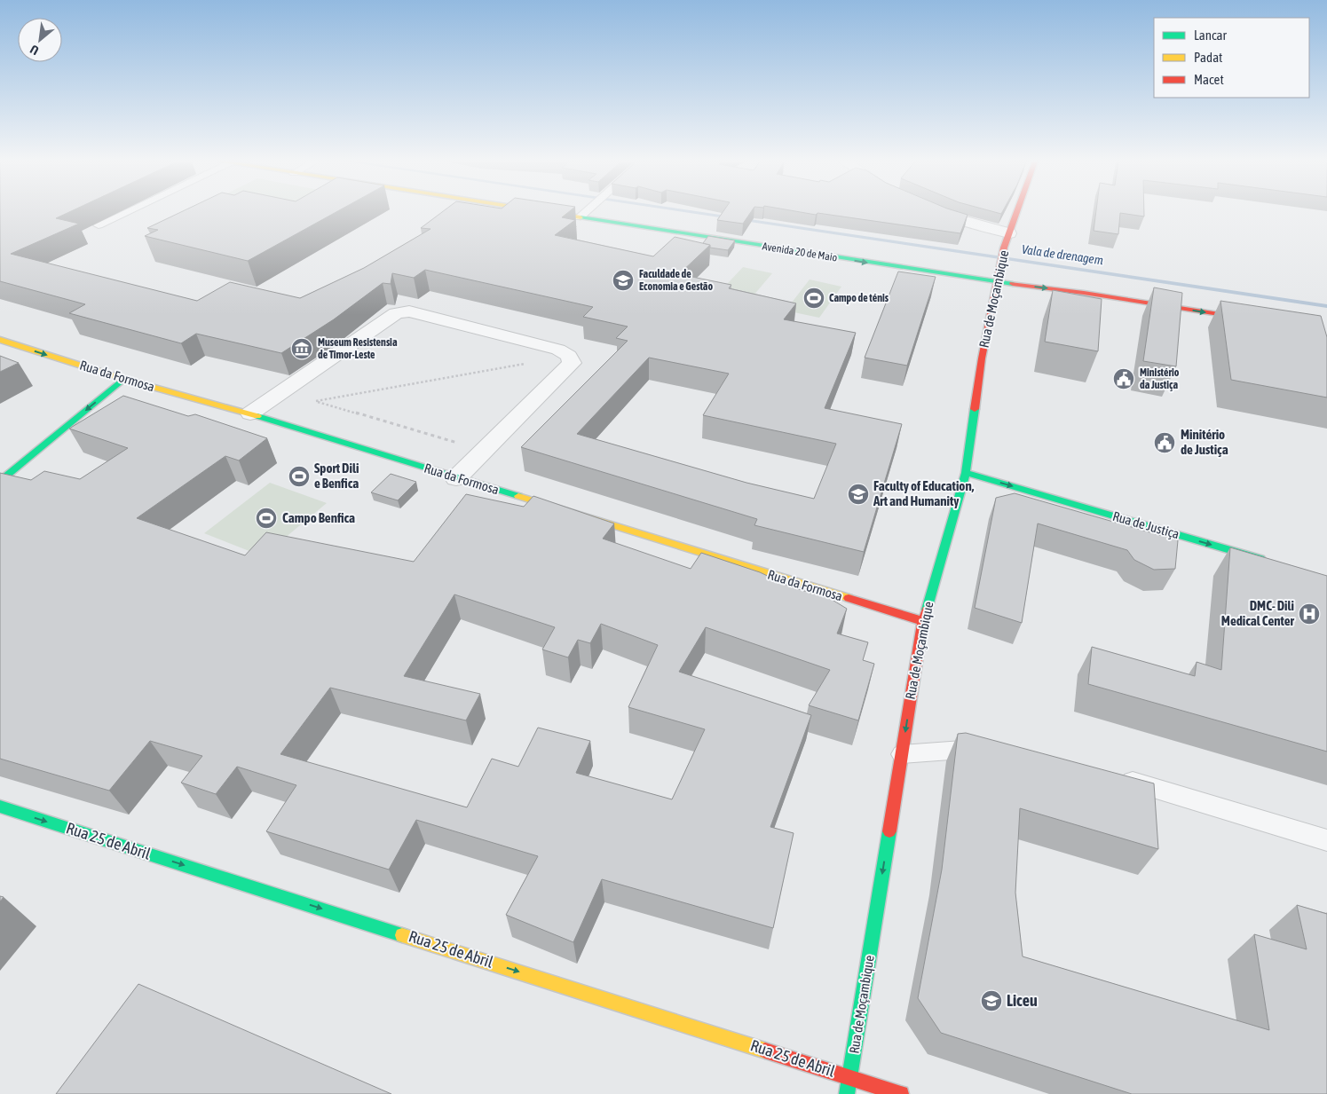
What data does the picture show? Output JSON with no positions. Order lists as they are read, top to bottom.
{
  "streets": {
    "street": [
      "Avenida 20 de Maio",
      "Rua de Moçambique",
      "Rua da Formosa",
      "Rua de Justiça",
      "Rua 25 de Abril"
    ]
  },
  "crossings": [
    ["Avenida 20 de Maio", "Rua de Moçambique"],
    ["Rua de Moçambique", "Rua da Formosa"],
    ["Rua de Moçambique", "Rua de Justiça"],
    ["Rua de Moçambique", "Rua 25 de Abril"]
  ],
  "one_way": [
    "Avenida 20 de Maio",
    "Rua de Moçambique",
    "Rua de Justiça",
    "Rua 25 de Abril"
  ],
  "water": ["Vala de drenagem"],
  "places": {
    "school or university": ["Faculdade de Economia e Gestão", "Faculty of Education, Art and Humanity", "Liceu"],
    "sports": ["Campo de ténis", "Sport Dili e Benfica", "Campo Benfica"],
    "museum": ["Museum Resistensia de Timor-Leste"],
    "public building": ["Ministério da Justiça", "Minitério de Justiça"],
    "hospital": ["DMC- Dili Medical Center"]
  },
  "legend": ["Lancar", "Padat", "Macet"],
  "north": "bottom left"
}
